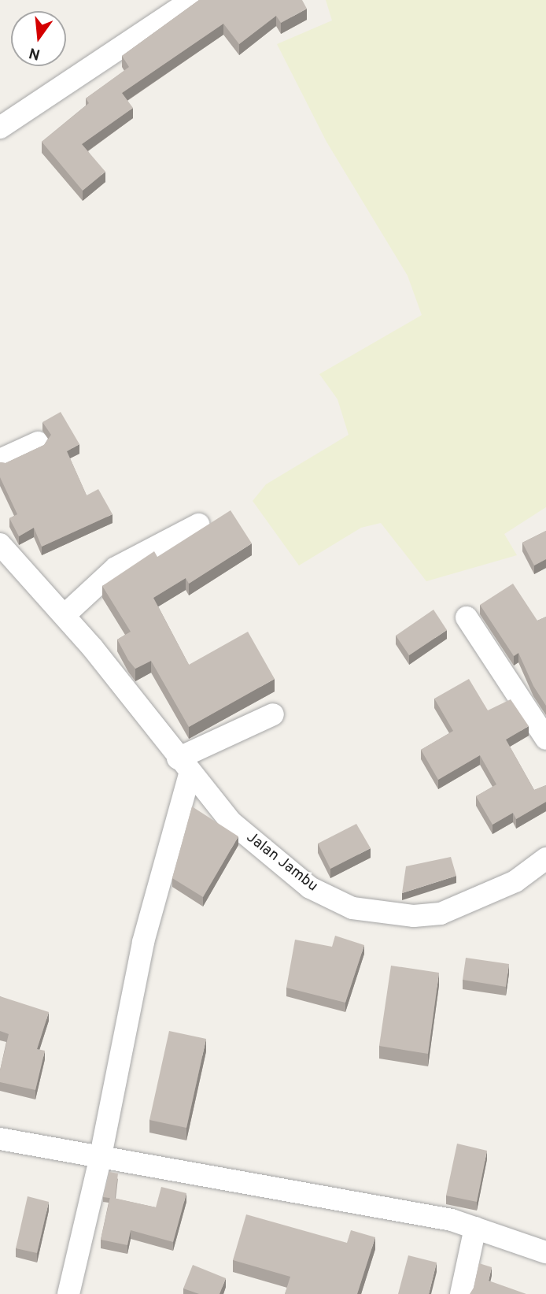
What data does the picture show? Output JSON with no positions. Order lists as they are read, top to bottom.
{
  "streets": {
    "street": ["Jalan Jambu"]
  },
  "north": "bottom"
}
